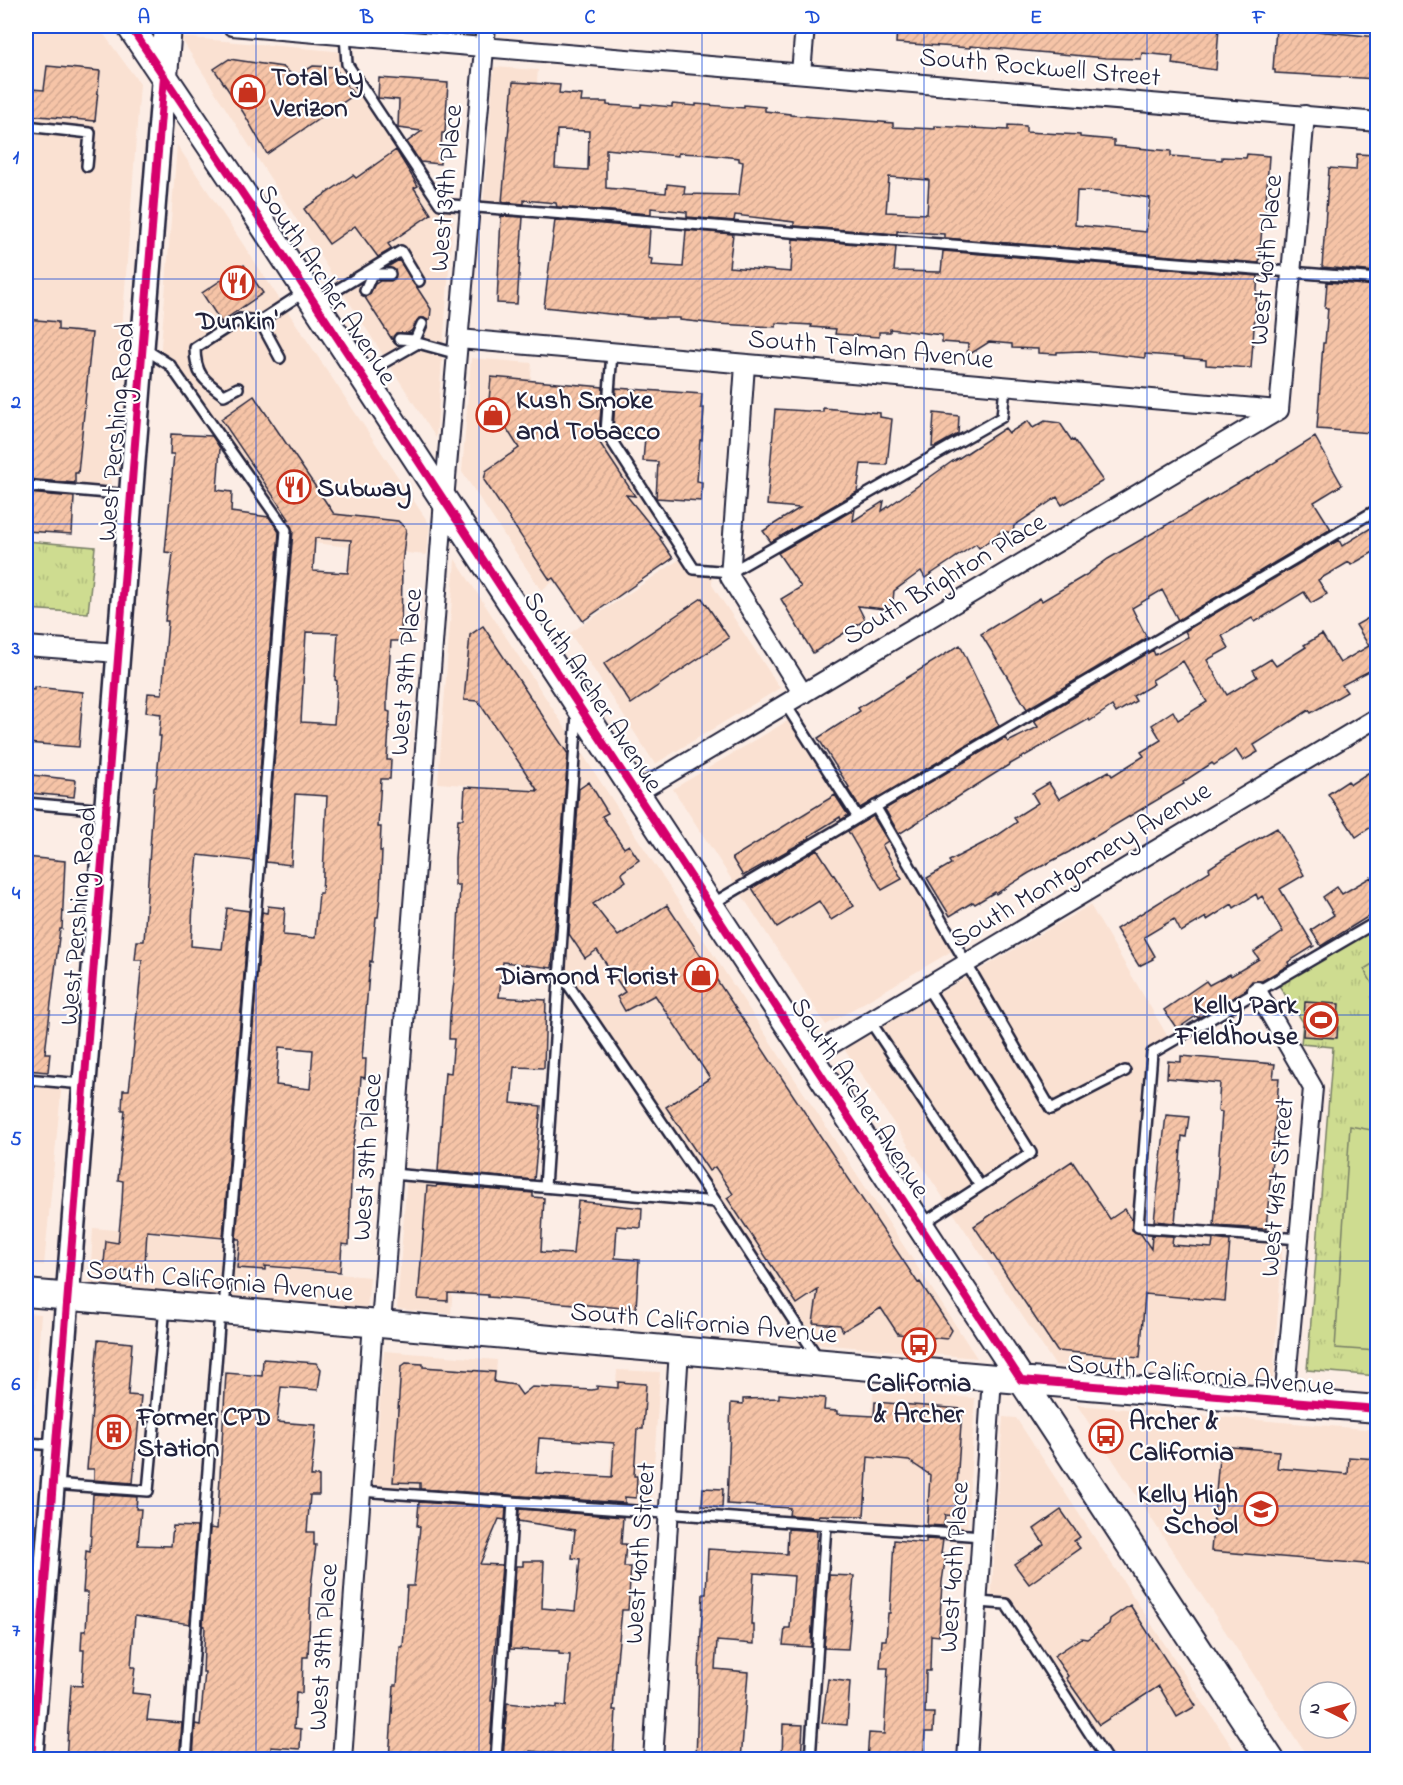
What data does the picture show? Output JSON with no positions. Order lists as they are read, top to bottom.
{
  "streets": {
    "main road": ["South Archer Avenue", "West Pershing Road", "South California Avenue"],
    "street": [
      "South Rockwell Street",
      "West 39th Place",
      "West 40th Place",
      "South Talman Avenue",
      "South Brighton Place",
      "South Montgomery Avenue",
      "West 41st Street",
      "West 40th Street"
    ]
  },
  "crossings": [
    ["South Rockwell Street", "West 39th Place"],
    ["South Rockwell Street", "West 40th Place"],
    ["West 39th Place", "South Archer Avenue"],
    ["West 39th Place", "South Talman Avenue"],
    ["West 39th Place", "South California Avenue"],
    ["West 40th Place", "South Talman Avenue"],
    ["West 40th Place", "South Brighton Place"],
    ["West 40th Place", "South California Avenue"],
    ["South Archer Avenue", "West Pershing Road"],
    ["South Archer Avenue", "South Brighton Place"],
    ["South Archer Avenue", "South Montgomery Avenue"],
    ["South Archer Avenue", "South California Avenue"],
    ["South Talman Avenue", "South Brighton Place"],
    ["West Pershing Road", "South California Avenue"],
    ["West 41st Street", "South California Avenue"],
    ["South California Avenue", "West 40th Street"]
  ],
  "places": {
    "shop": ["Total by Verizon", "Kush Smoke and Tobacco", "Diamond Florist"],
    "restaurant": ["Dunkin'", "Subway"],
    "sports": ["Kelly Park Fieldhouse"],
    "bus stop": ["California & Archer", "Archer & California"],
    "building": ["Former CPD Station"],
    "school or university": ["Kelly High School"]
  },
  "north": "left",
  "grid": {
    "columns": [
      "A",
      "B",
      "C",
      "D",
      "E",
      "F"
    ],
    "rows": [
      "1",
      "2",
      "3",
      "4",
      "5",
      "6",
      "7"
    ]
  }
}
